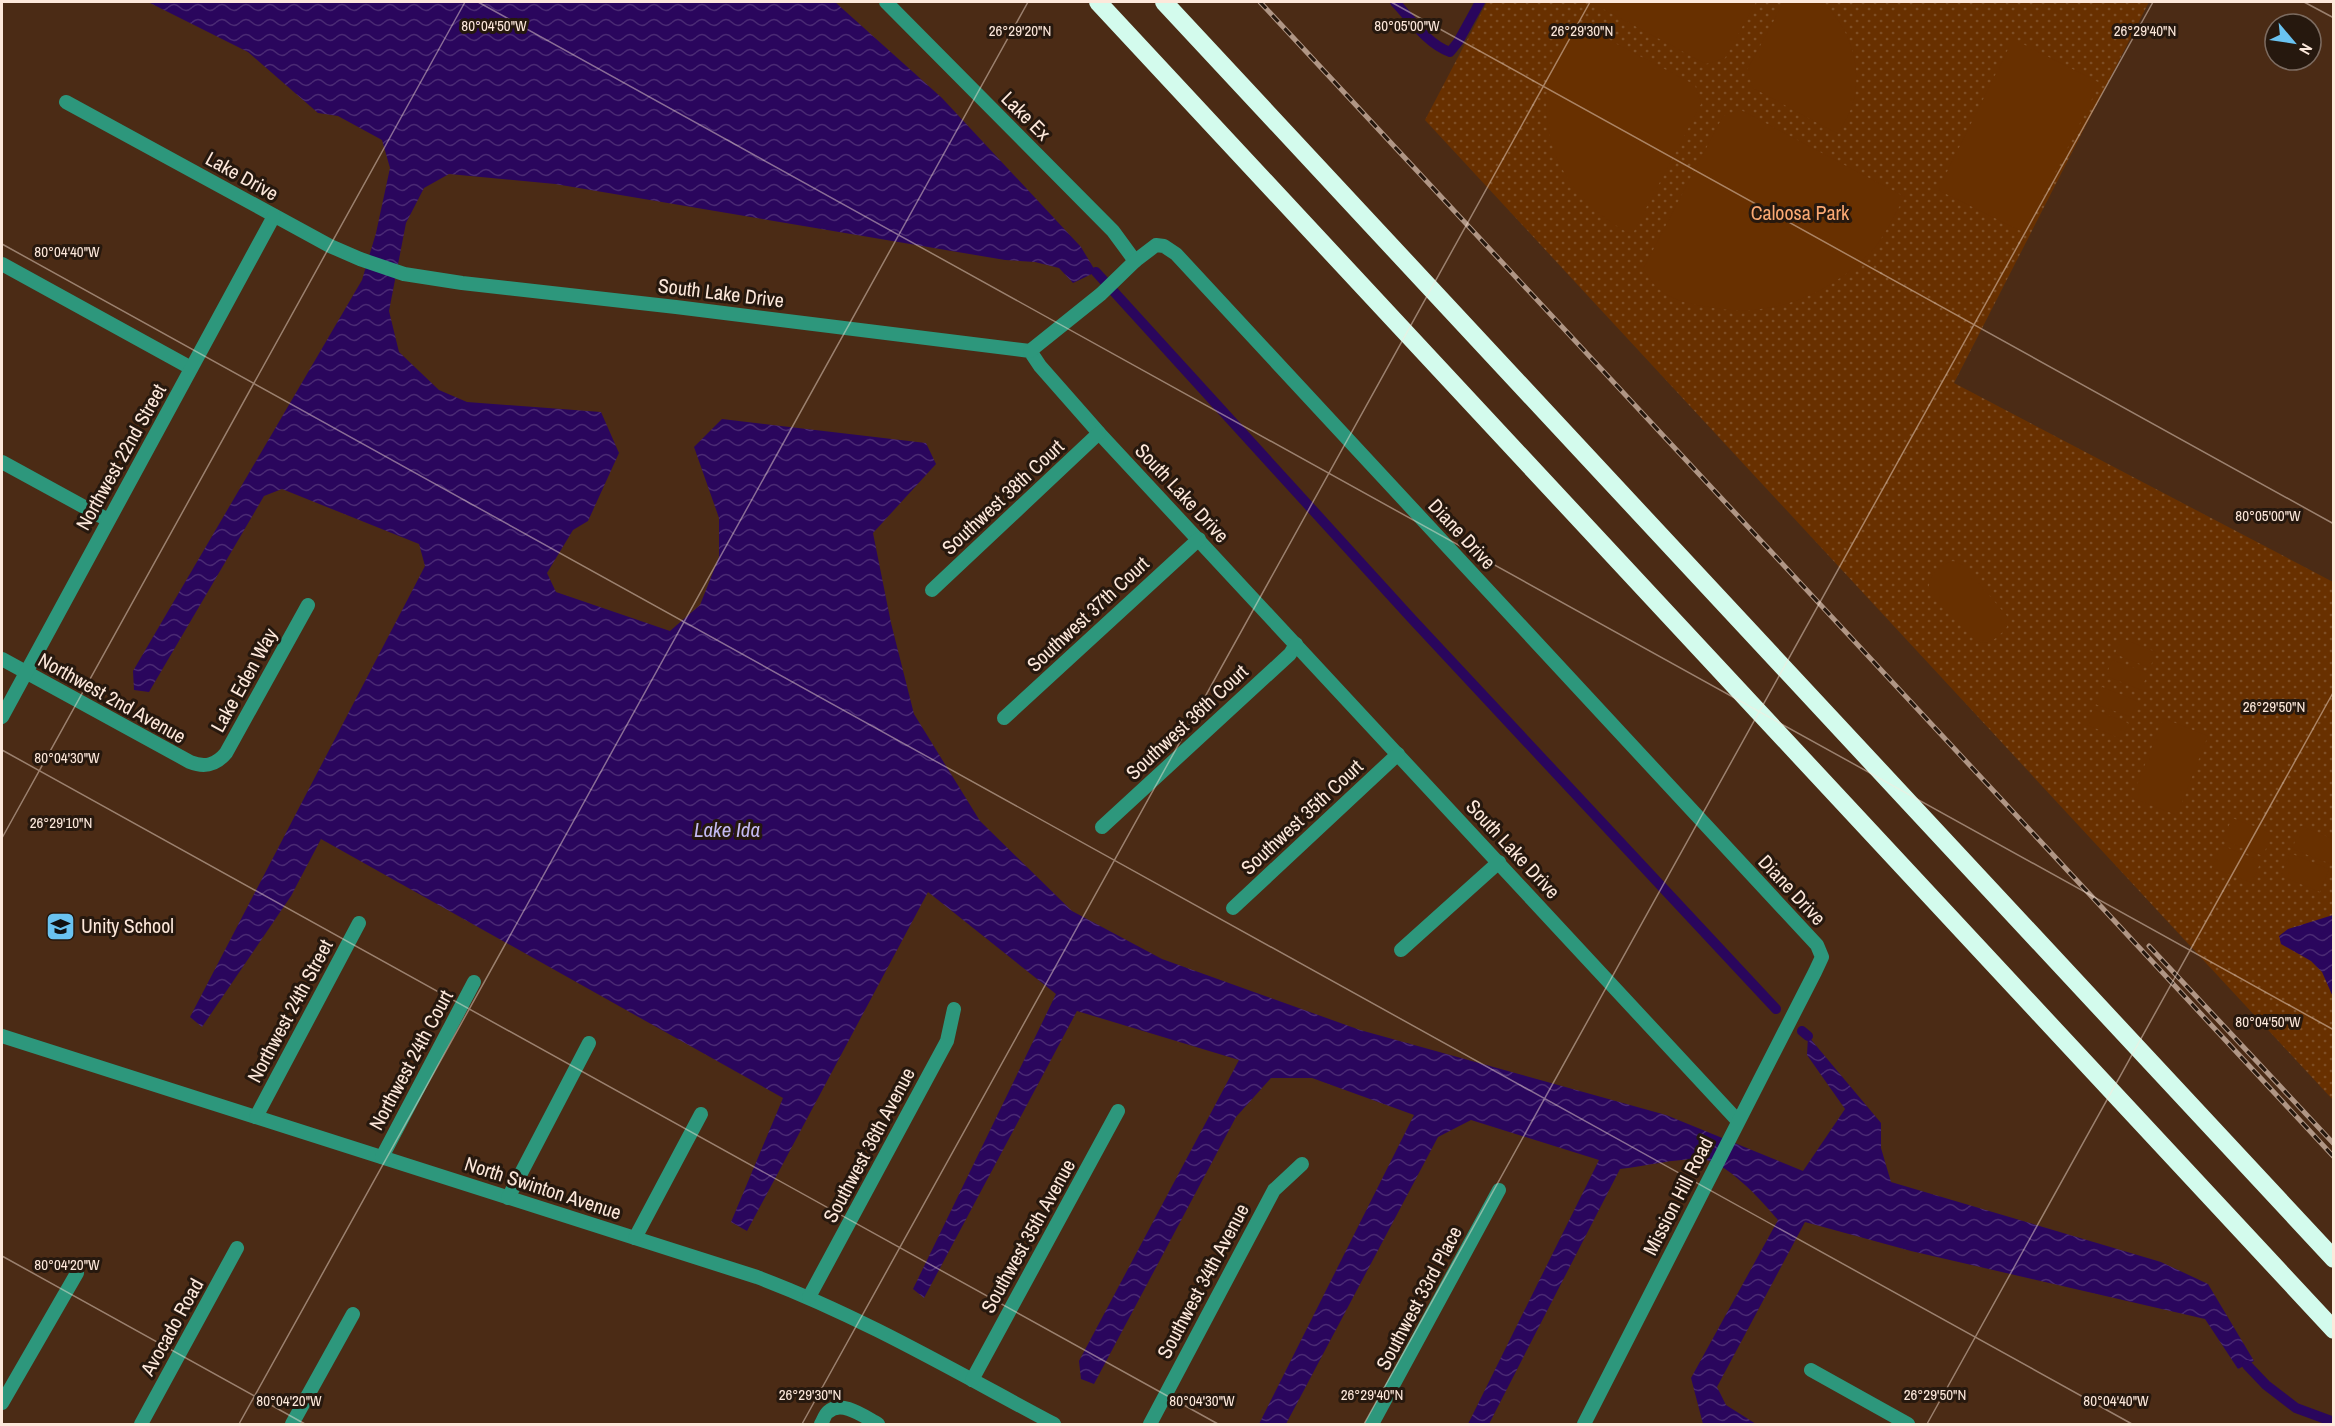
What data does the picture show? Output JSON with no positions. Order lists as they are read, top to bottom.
{
  "streets": {
    "street": [
      "Lake Ex",
      "Lake Drive",
      "South Lake Drive",
      "Northwest 22nd Street",
      "Southwest 38th Court",
      "Diane Drive",
      "Southwest 37th Court",
      "Lake Eden Way",
      "Northwest 2nd Avenue",
      "Southwest 36th Court",
      "Southwest 35th Court",
      "Northwest 24th Street",
      "Northwest 24th Court",
      "Southwest 36th Avenue",
      "North Swinton Avenue",
      "Mission Hill Road",
      "Southwest 35th Avenue",
      "Southwest 34th Avenue",
      "Southwest 33rd Place",
      "Avocado Road"
    ]
  },
  "crossings": [
    ["Lake Ex", "Diane Drive"],
    ["Lake Drive", "South Lake Drive"],
    ["Lake Drive", "Northwest 22nd Street"],
    ["South Lake Drive", "Southwest 38th Court"],
    ["South Lake Drive", "Diane Drive"],
    ["South Lake Drive", "Southwest 37th Court"],
    ["South Lake Drive", "Southwest 36th Court"],
    ["South Lake Drive", "Southwest 35th Court"],
    ["South Lake Drive", "Mission Hill Road"],
    ["Northwest 22nd Street", "Northwest 2nd Avenue"],
    ["Diane Drive", "Mission Hill Road"],
    ["Lake Eden Way", "Northwest 2nd Avenue"],
    ["Northwest 24th Street", "North Swinton Avenue"],
    ["Northwest 24th Court", "North Swinton Avenue"],
    ["Southwest 36th Avenue", "North Swinton Avenue"],
    ["North Swinton Avenue", "Southwest 35th Avenue"]
  ],
  "water": ["Lake Ida"],
  "parks": ["Caloosa Park"],
  "places": {
    "school or university": ["Unity School"]
  },
  "north": "bottom right",
  "coordinates": [
    "80°04'50\"W",
    "80°05'00\"W",
    "26°29'20\"N",
    "26°29'30\"N",
    "26°29'40\"N",
    "80°04'40\"W",
    "26°29'50\"N",
    "80°04'30\"W",
    "26°29'10\"N",
    "80°04'20\"W"
  ]
}
